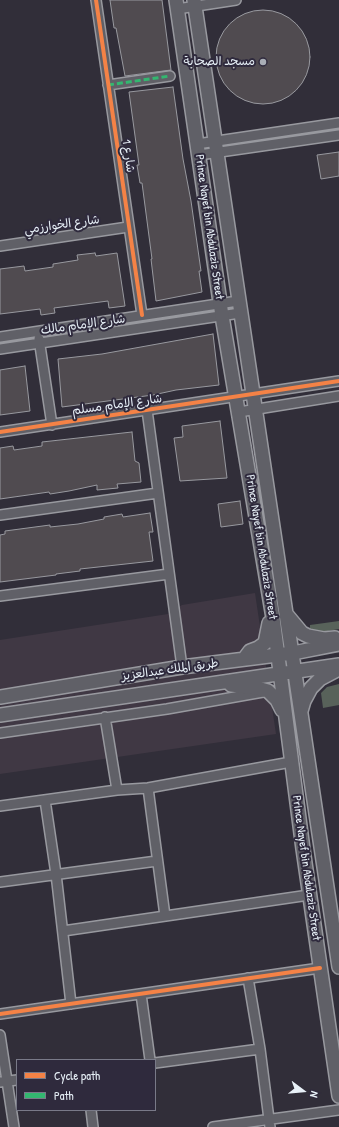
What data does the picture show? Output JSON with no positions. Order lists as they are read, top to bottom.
{
  "streets": {
    "main road": ["Prince Nayef bin Abdulaziz Street", "طريق الملك عبدالعزيز"],
    "street": [
      "شارع 1",
      "شارع الخوارزمي",
      "شارع الإمام مالك",
      "شارع الإمام مسلم"
    ]
  },
  "crossings": [
    ["شارع 1", "شارع الخوارزمي"],
    ["شارع 1", "شارع الإمام مالك"],
    ["Prince Nayef bin Abdulaziz Street", "شارع الإمام مالك"],
    ["Prince Nayef bin Abdulaziz Street", "شارع الإمام مسلم"],
    ["Prince Nayef bin Abdulaziz Street", "طريق الملك عبدالعزيز"]
  ],
  "places": ["مسجد الصحابة"],
  "legend": ["Cycle path", "Path"],
  "north": "right"
}
